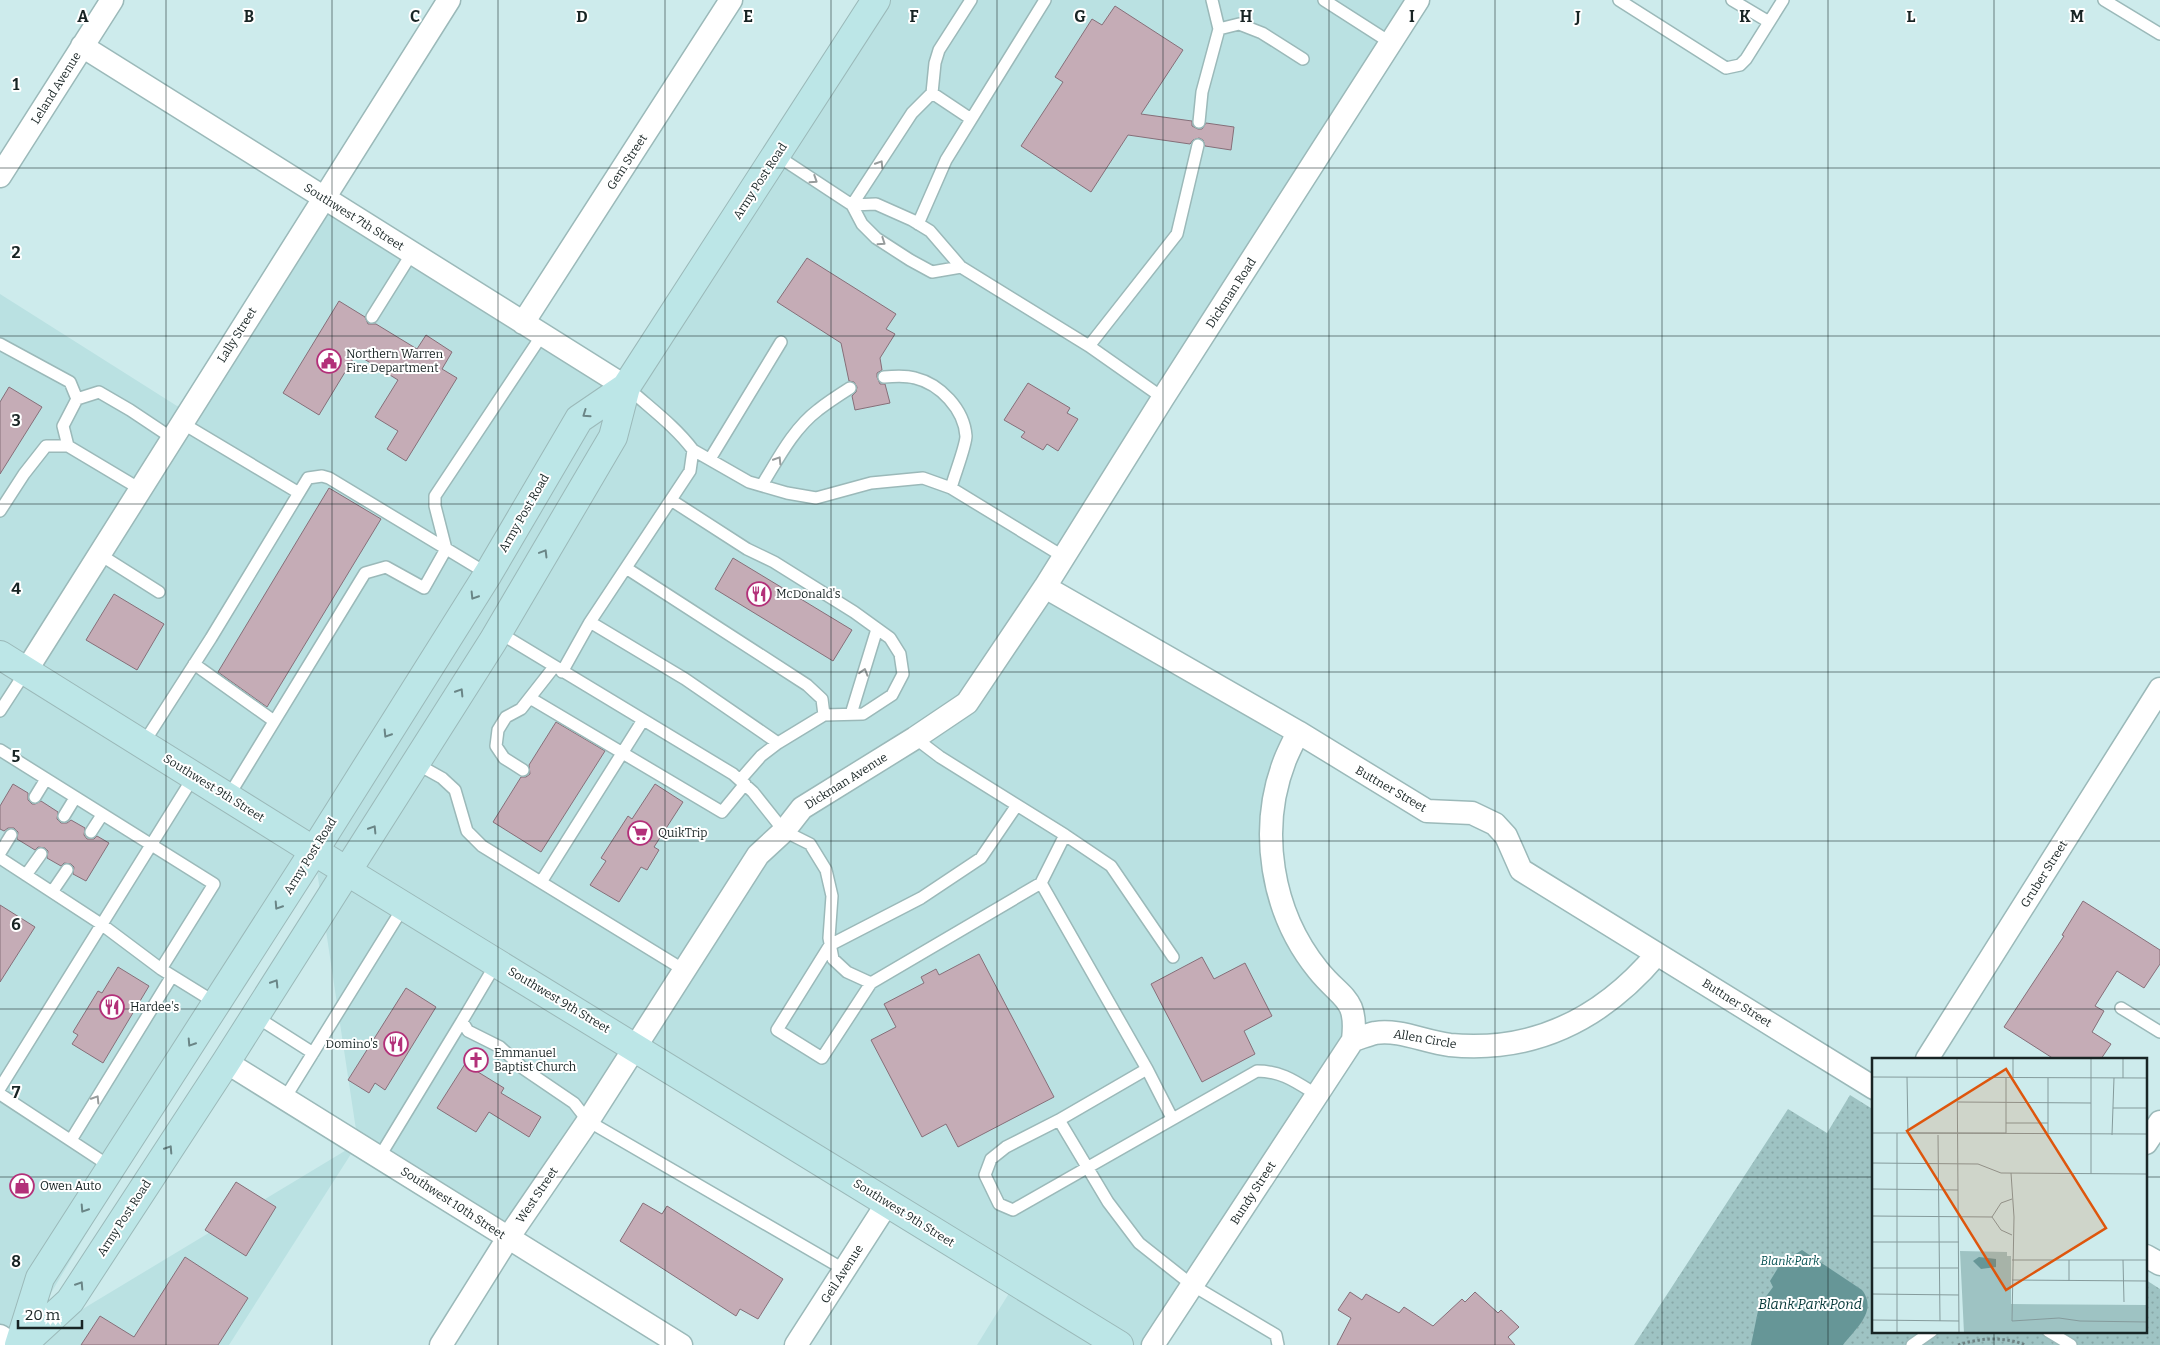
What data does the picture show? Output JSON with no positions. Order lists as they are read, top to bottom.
{
  "streets": {
    "main road": ["Army Post Road", "Southwest 9th Street"],
    "street": [
      "Leland Avenue",
      "Gem Street",
      "Southwest 7th Street",
      "Dickman Road",
      "Lally Street",
      "Dickman Avenue",
      "Buttner Street",
      "Gruber Street",
      "Allen Circle",
      "Bundy Street",
      "West Street",
      "Southwest 10th Street",
      "Geil Avenue"
    ]
  },
  "crossings": [
    ["Leland Avenue", "Southwest 7th Street"],
    ["Gem Street", "Southwest 7th Street"],
    ["Army Post Road", "Southwest 7th Street"],
    ["Army Post Road", "Southwest 9th Street"],
    ["Army Post Road", "Southwest 10th Street"],
    ["Southwest 7th Street", "Lally Street"],
    ["Dickman Road", "Dickman Avenue"],
    ["Dickman Road", "Buttner Street"],
    ["Lally Street", "Southwest 9th Street"],
    ["Dickman Avenue", "Southwest 9th Street"],
    ["Dickman Avenue", "Buttner Street"],
    ["Dickman Avenue", "West Street"],
    ["Southwest 9th Street", "West Street"],
    ["Southwest 9th Street", "Geil Avenue"],
    ["Buttner Street", "Allen Circle"],
    ["Allen Circle", "Bundy Street"],
    ["West Street", "Southwest 10th Street"]
  ],
  "water": ["Blank Park Pond"],
  "parks": ["Blank Park"],
  "places": {
    "public building": ["Northern Warren Fire Department"],
    "restaurant": ["McDonald's", "Hardee's", "Domino's"],
    "supermarket": ["QuikTrip"],
    "church": ["Emmanuel Baptist Church"],
    "shop": ["Owen Auto"]
  },
  "scale_bar": "20 m",
  "grid": {
    "columns": [
      "A",
      "B",
      "C",
      "D",
      "E",
      "F",
      "G",
      "H",
      "I",
      "J",
      "K",
      "L",
      "M"
    ],
    "rows": [
      "1",
      "2",
      "3",
      "4",
      "5",
      "6",
      "7",
      "8"
    ]
  }
}
